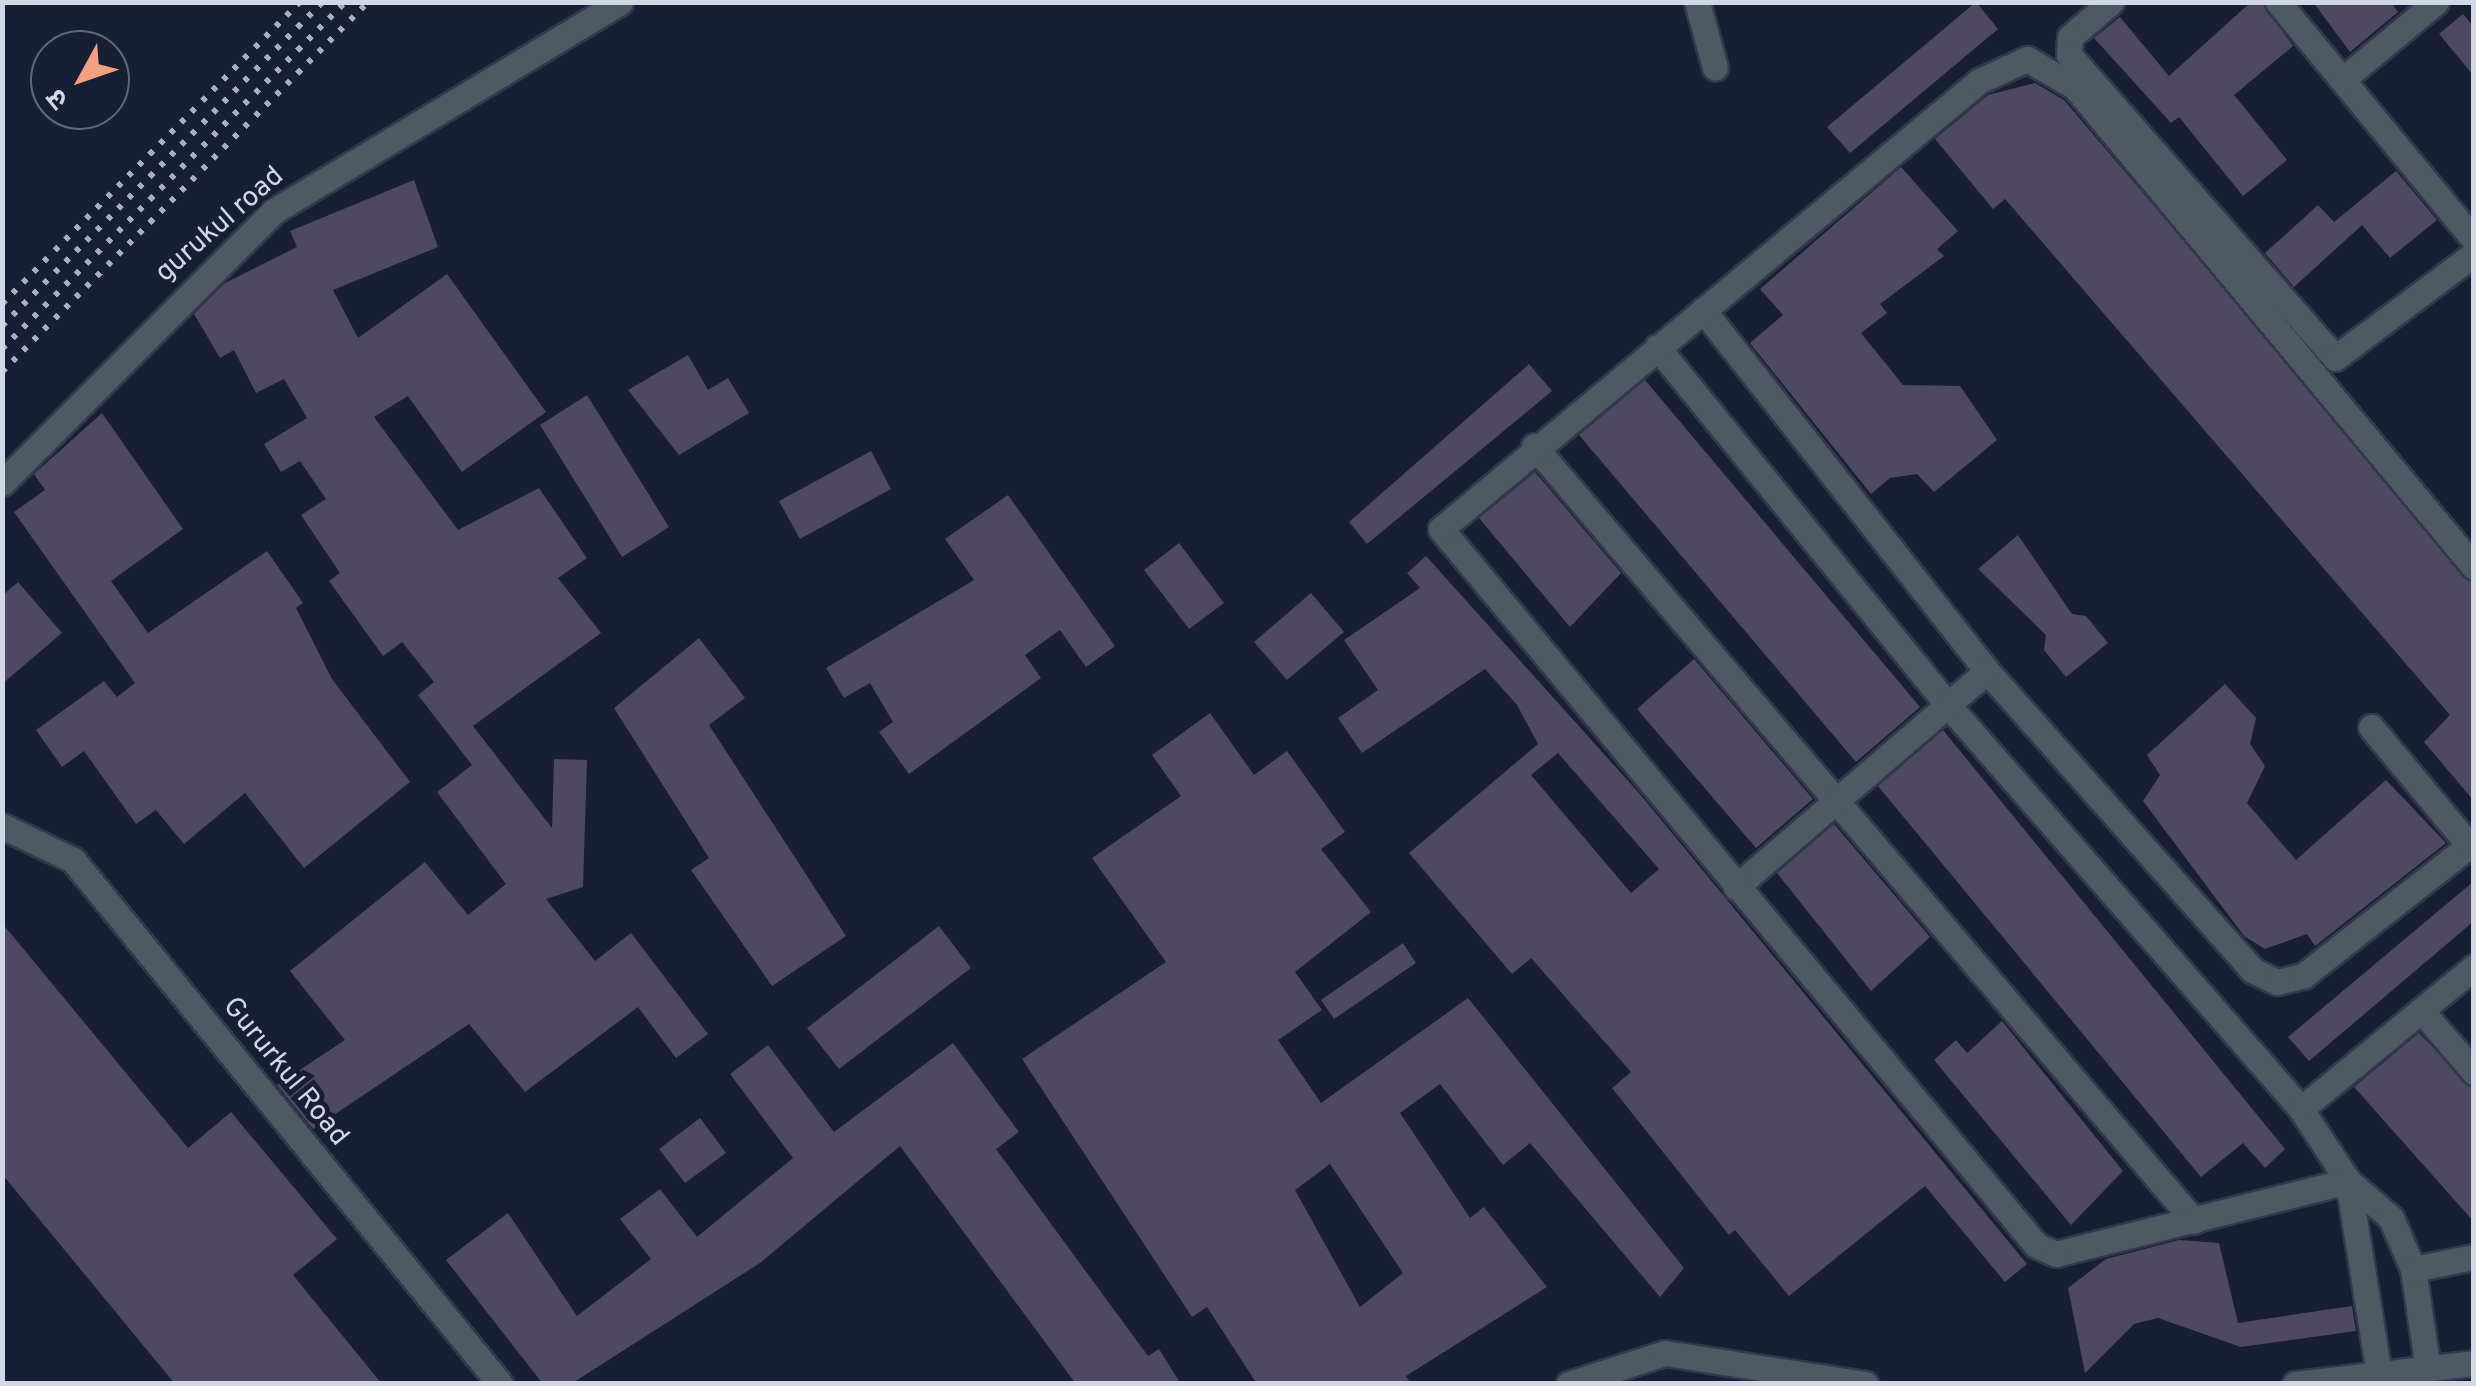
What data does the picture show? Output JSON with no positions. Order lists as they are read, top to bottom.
{
  "streets": {
    "street": ["gurukul road", "Gururkul Road"]
  },
  "north": "bottom left"
}
